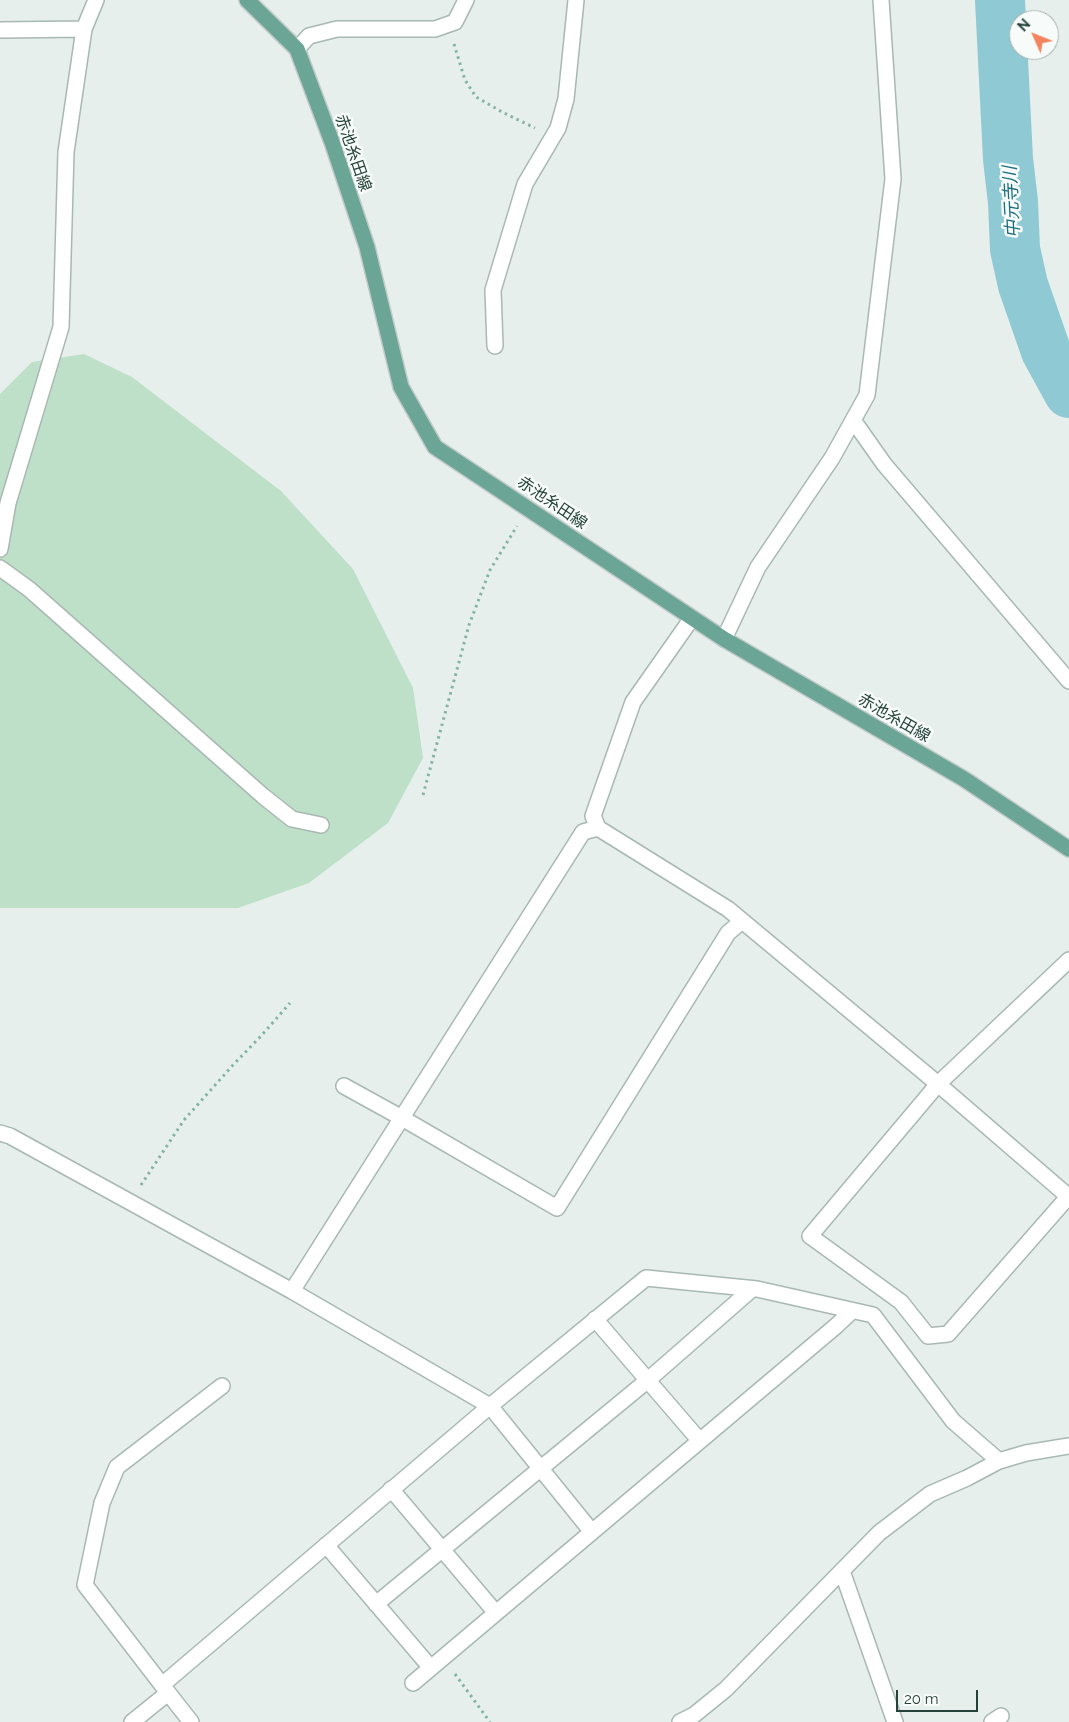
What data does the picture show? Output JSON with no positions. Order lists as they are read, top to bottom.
{
  "streets": {
    "main road": ["赤池糸田線"]
  },
  "water": ["中元寺川"],
  "scale_bar": "20 m",
  "north": "top left"
}
